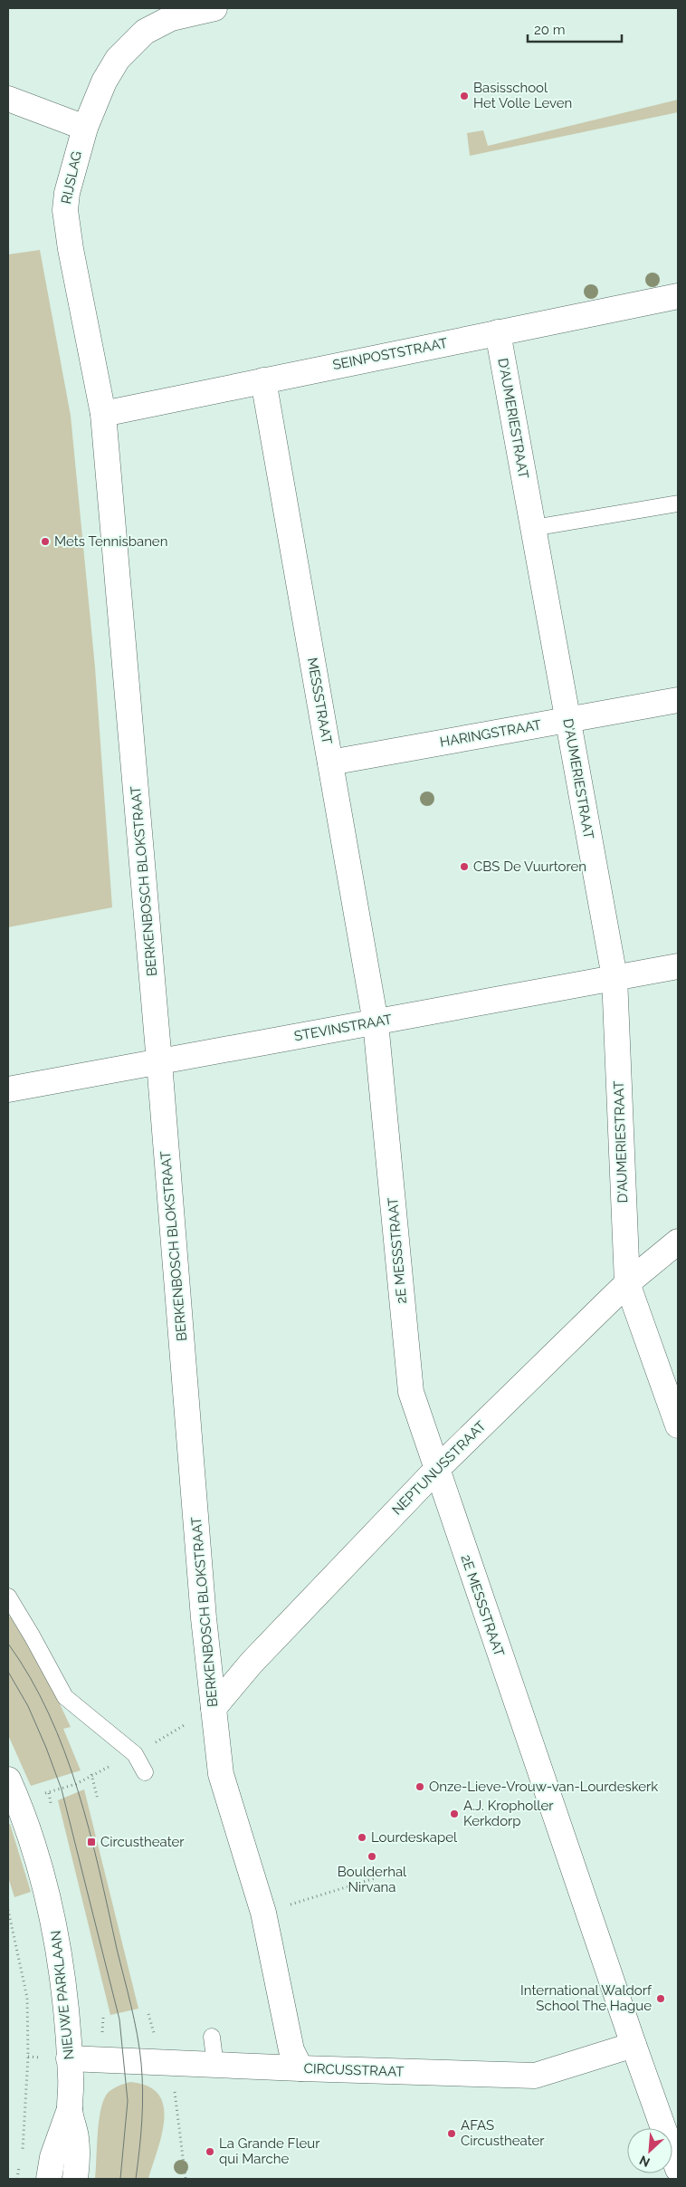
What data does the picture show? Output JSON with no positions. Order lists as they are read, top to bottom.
{
  "streets": {
    "street": [
      "RIJSLAG",
      "SEINPOSTSTRAAT",
      "D'AUMERIESTRAAT",
      "MESSSTRAAT",
      "HARINGSTRAAT",
      "BERKENBOSCH BLOKSTRAAT",
      "STEVINSTRAAT",
      "2E MESSSTRAAT",
      "NEPTUNUSSTRAAT",
      "NIEUWE PARKLAAN",
      "CIRCUSSTRAAT"
    ]
  },
  "crossings": [
    ["RIJSLAG", "SEINPOSTSTRAAT"],
    ["RIJSLAG", "BERKENBOSCH BLOKSTRAAT"],
    ["SEINPOSTSTRAAT", "D'AUMERIESTRAAT"],
    ["SEINPOSTSTRAAT", "MESSSTRAAT"],
    ["SEINPOSTSTRAAT", "BERKENBOSCH BLOKSTRAAT"],
    ["D'AUMERIESTRAAT", "HARINGSTRAAT"],
    ["D'AUMERIESTRAAT", "STEVINSTRAAT"],
    ["D'AUMERIESTRAAT", "NEPTUNUSSTRAAT"],
    ["MESSSTRAAT", "HARINGSTRAAT"],
    ["MESSSTRAAT", "STEVINSTRAAT"],
    ["MESSSTRAAT", "2E MESSSTRAAT"],
    ["BERKENBOSCH BLOKSTRAAT", "STEVINSTRAAT"],
    ["BERKENBOSCH BLOKSTRAAT", "NEPTUNUSSTRAAT"],
    ["BERKENBOSCH BLOKSTRAAT", "CIRCUSSTRAAT"],
    ["STEVINSTRAAT", "2E MESSSTRAAT"],
    ["2E MESSSTRAAT", "NEPTUNUSSTRAAT"],
    ["2E MESSSTRAAT", "CIRCUSSTRAAT"],
    ["NIEUWE PARKLAAN", "CIRCUSSTRAAT"]
  ],
  "places": {
    "other": [
      "Basisschool Het Volle Leven",
      "Mets Tennisbanen",
      "CBS De Vuurtoren",
      "Onze-Lieve-Vrouw-van-Lourdeskerk",
      "A.J. Kropholler Kerkdorp",
      "Lourdeskapel",
      "Boulderhal Nirvana",
      "International Waldorf School The Hague",
      "AFAS Circustheater",
      "La Grande Fleur qui Marche"
    ],
    "transit": ["Circustheater"]
  },
  "scale_bar": "20 m",
  "north": "bottom left"
}
